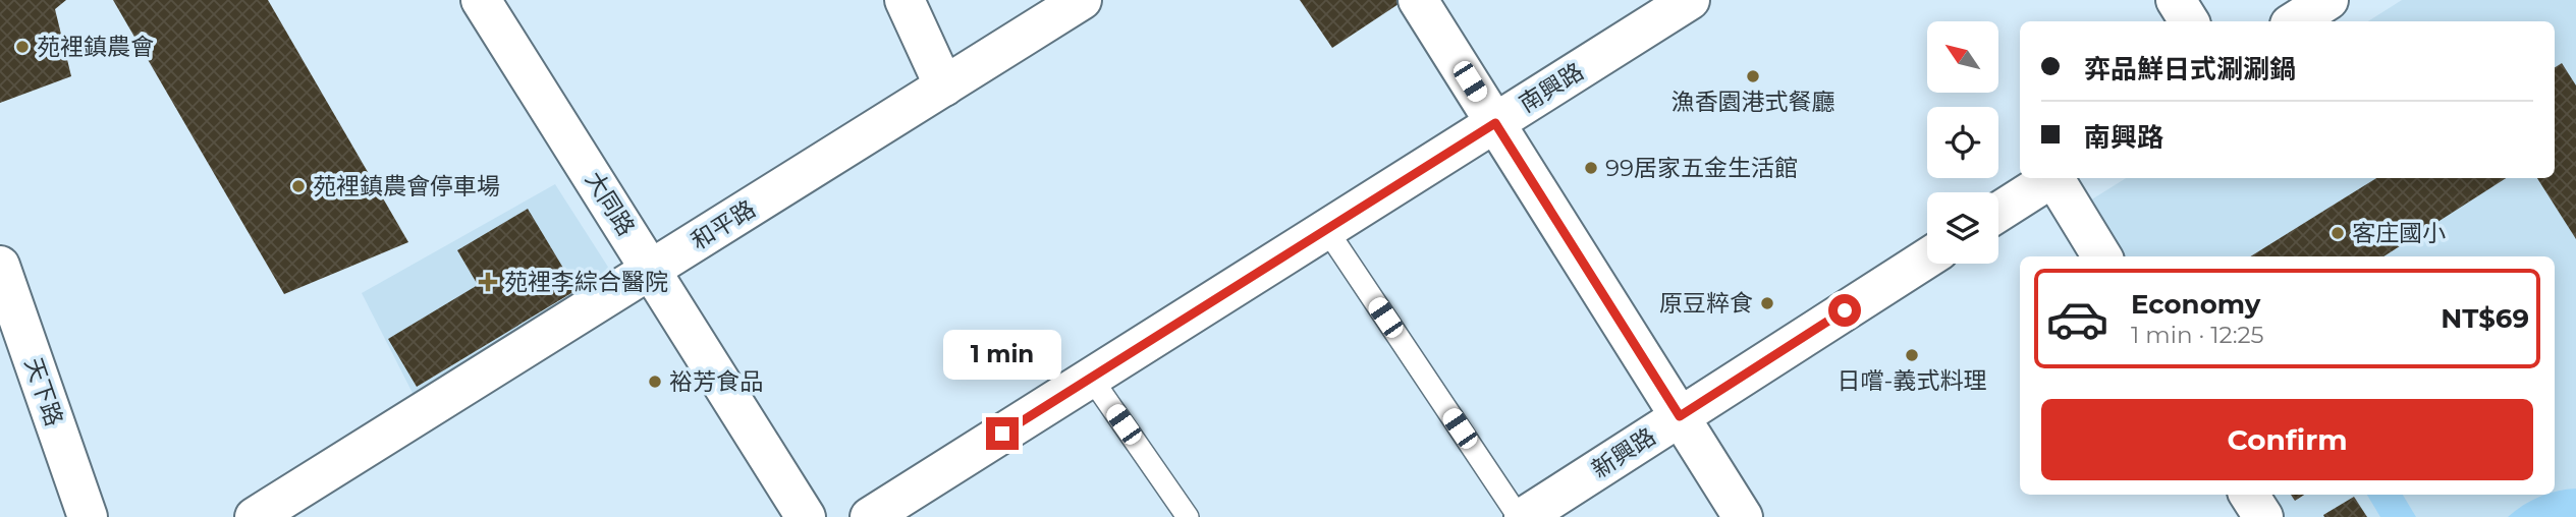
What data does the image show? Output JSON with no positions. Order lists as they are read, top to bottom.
{
  "streets": {
    "street": [
      "南興路",
      "大同路",
      "和平路",
      "天下路",
      "新興路"
    ]
  },
  "crossings": [
    ["大同路", "和平路"]
  ],
  "places": {
    "other": [
      "苑裡鎮農會",
      "漁香園港式餐廳",
      "99居家五金生活館",
      "苑裡鎮農會停車場",
      "客庄國小",
      "原豆粹食",
      "日嚐-義式料理",
      "裕芳食品"
    ],
    "health": ["苑裡李綜合醫院"]
  },
  "north": "top left",
  "page": {
    "banner": ["弈品鮮日式涮涮鍋", "南興路"],
    "list": [
      {
        "name": "Economy",
        "note": "1 min · 12:25",
        "value": "NT$69"
      }
    ],
    "bubble": "1 min",
    "buttons": "Confirm"
  }
}
